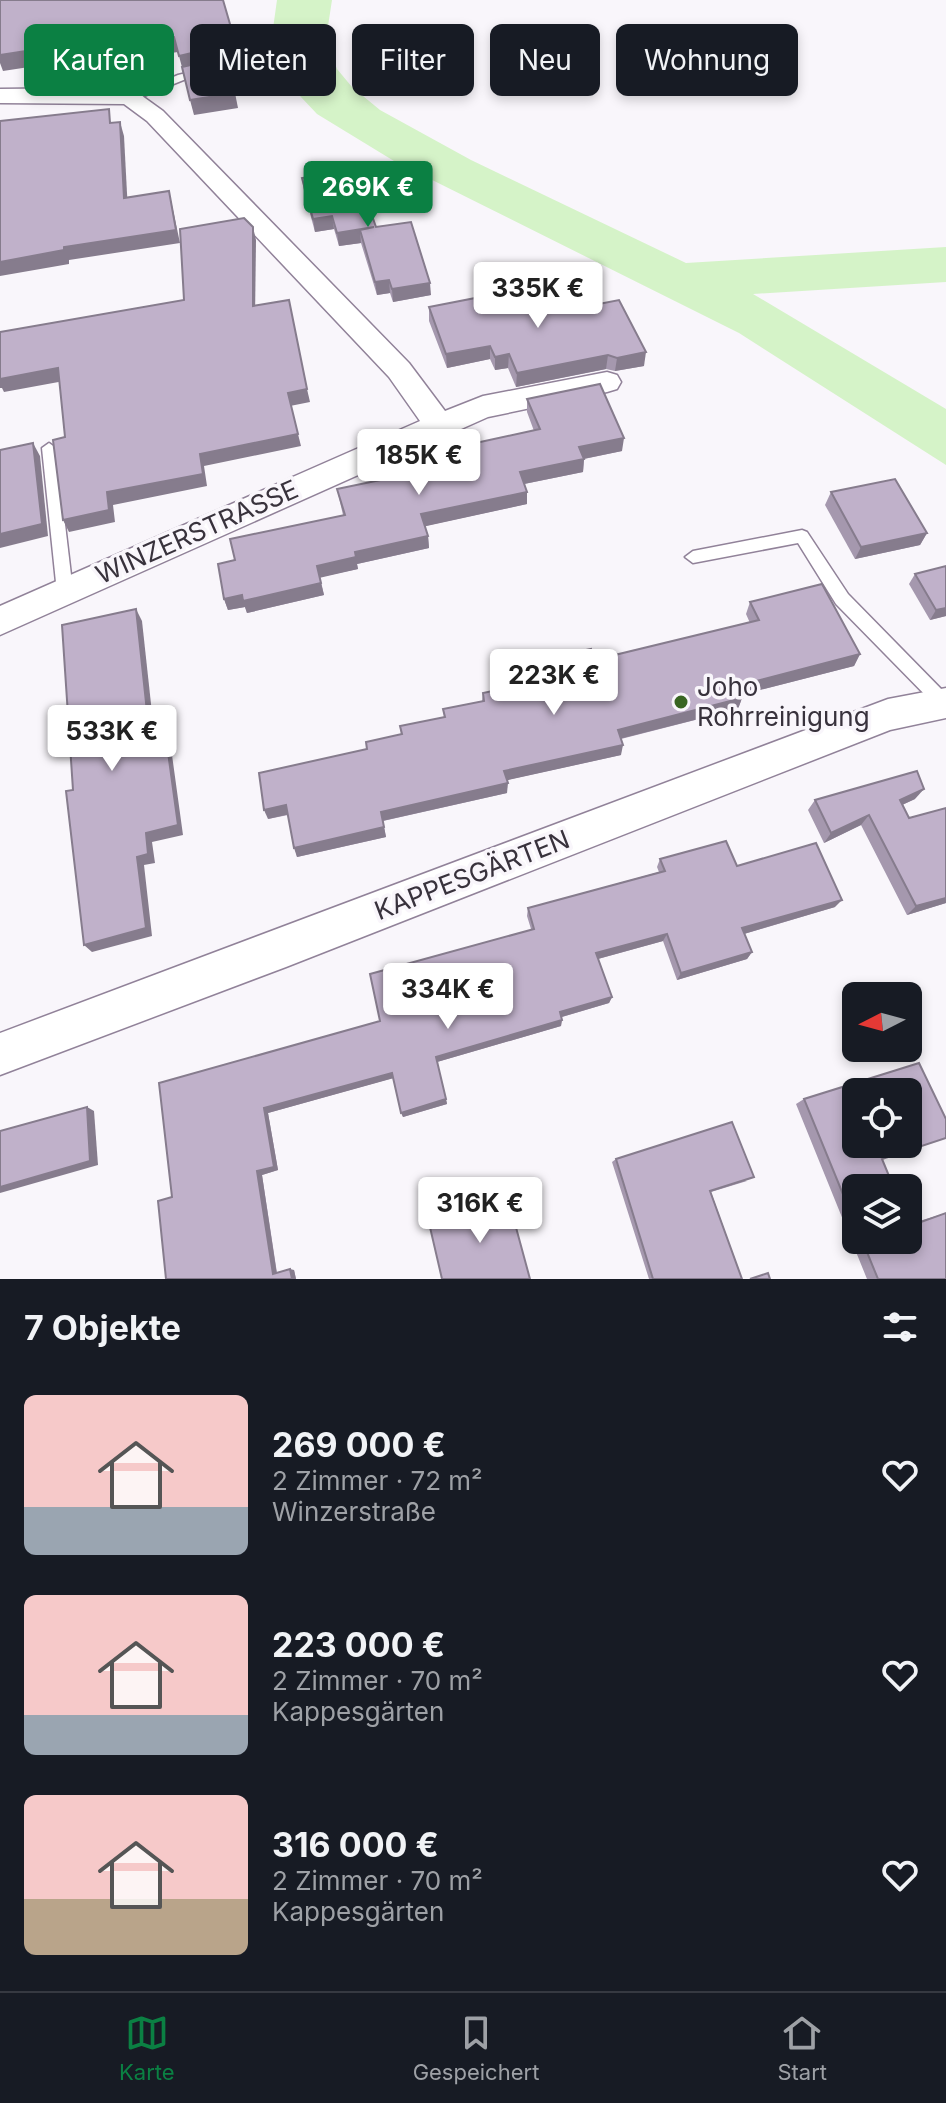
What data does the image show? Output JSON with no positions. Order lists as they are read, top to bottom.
{
  "streets": {
    "street": ["WINZERSTRASSE", "KAPPESGÄRTEN"]
  },
  "places": ["Joho Rohrreinigung"],
  "north": "left",
  "page": {
    "chip": [
      "Kaufen",
      "Mieten",
      "Filter",
      "Neu",
      "Wohnung"
    ],
    "price": [
      "269K €",
      "335K €",
      "185K €",
      "223K €",
      "533K €",
      "334K €",
      "316K €"
    ],
    "heading": "7 Objekte",
    "list": [
      {
        "name": "269 000 €",
        "note": "2 Zimmer · 72 m² · Winzerstraße"
      },
      {
        "name": "223 000 €",
        "note": "2 Zimmer · 70 m² · Kappesgärten"
      },
      {
        "name": "316 000 €",
        "note": "2 Zimmer · 70 m² · Kappesgärten"
      }
    ],
    "tabs": ["Karte", "Gespeichert", "Start"]
  }
}
